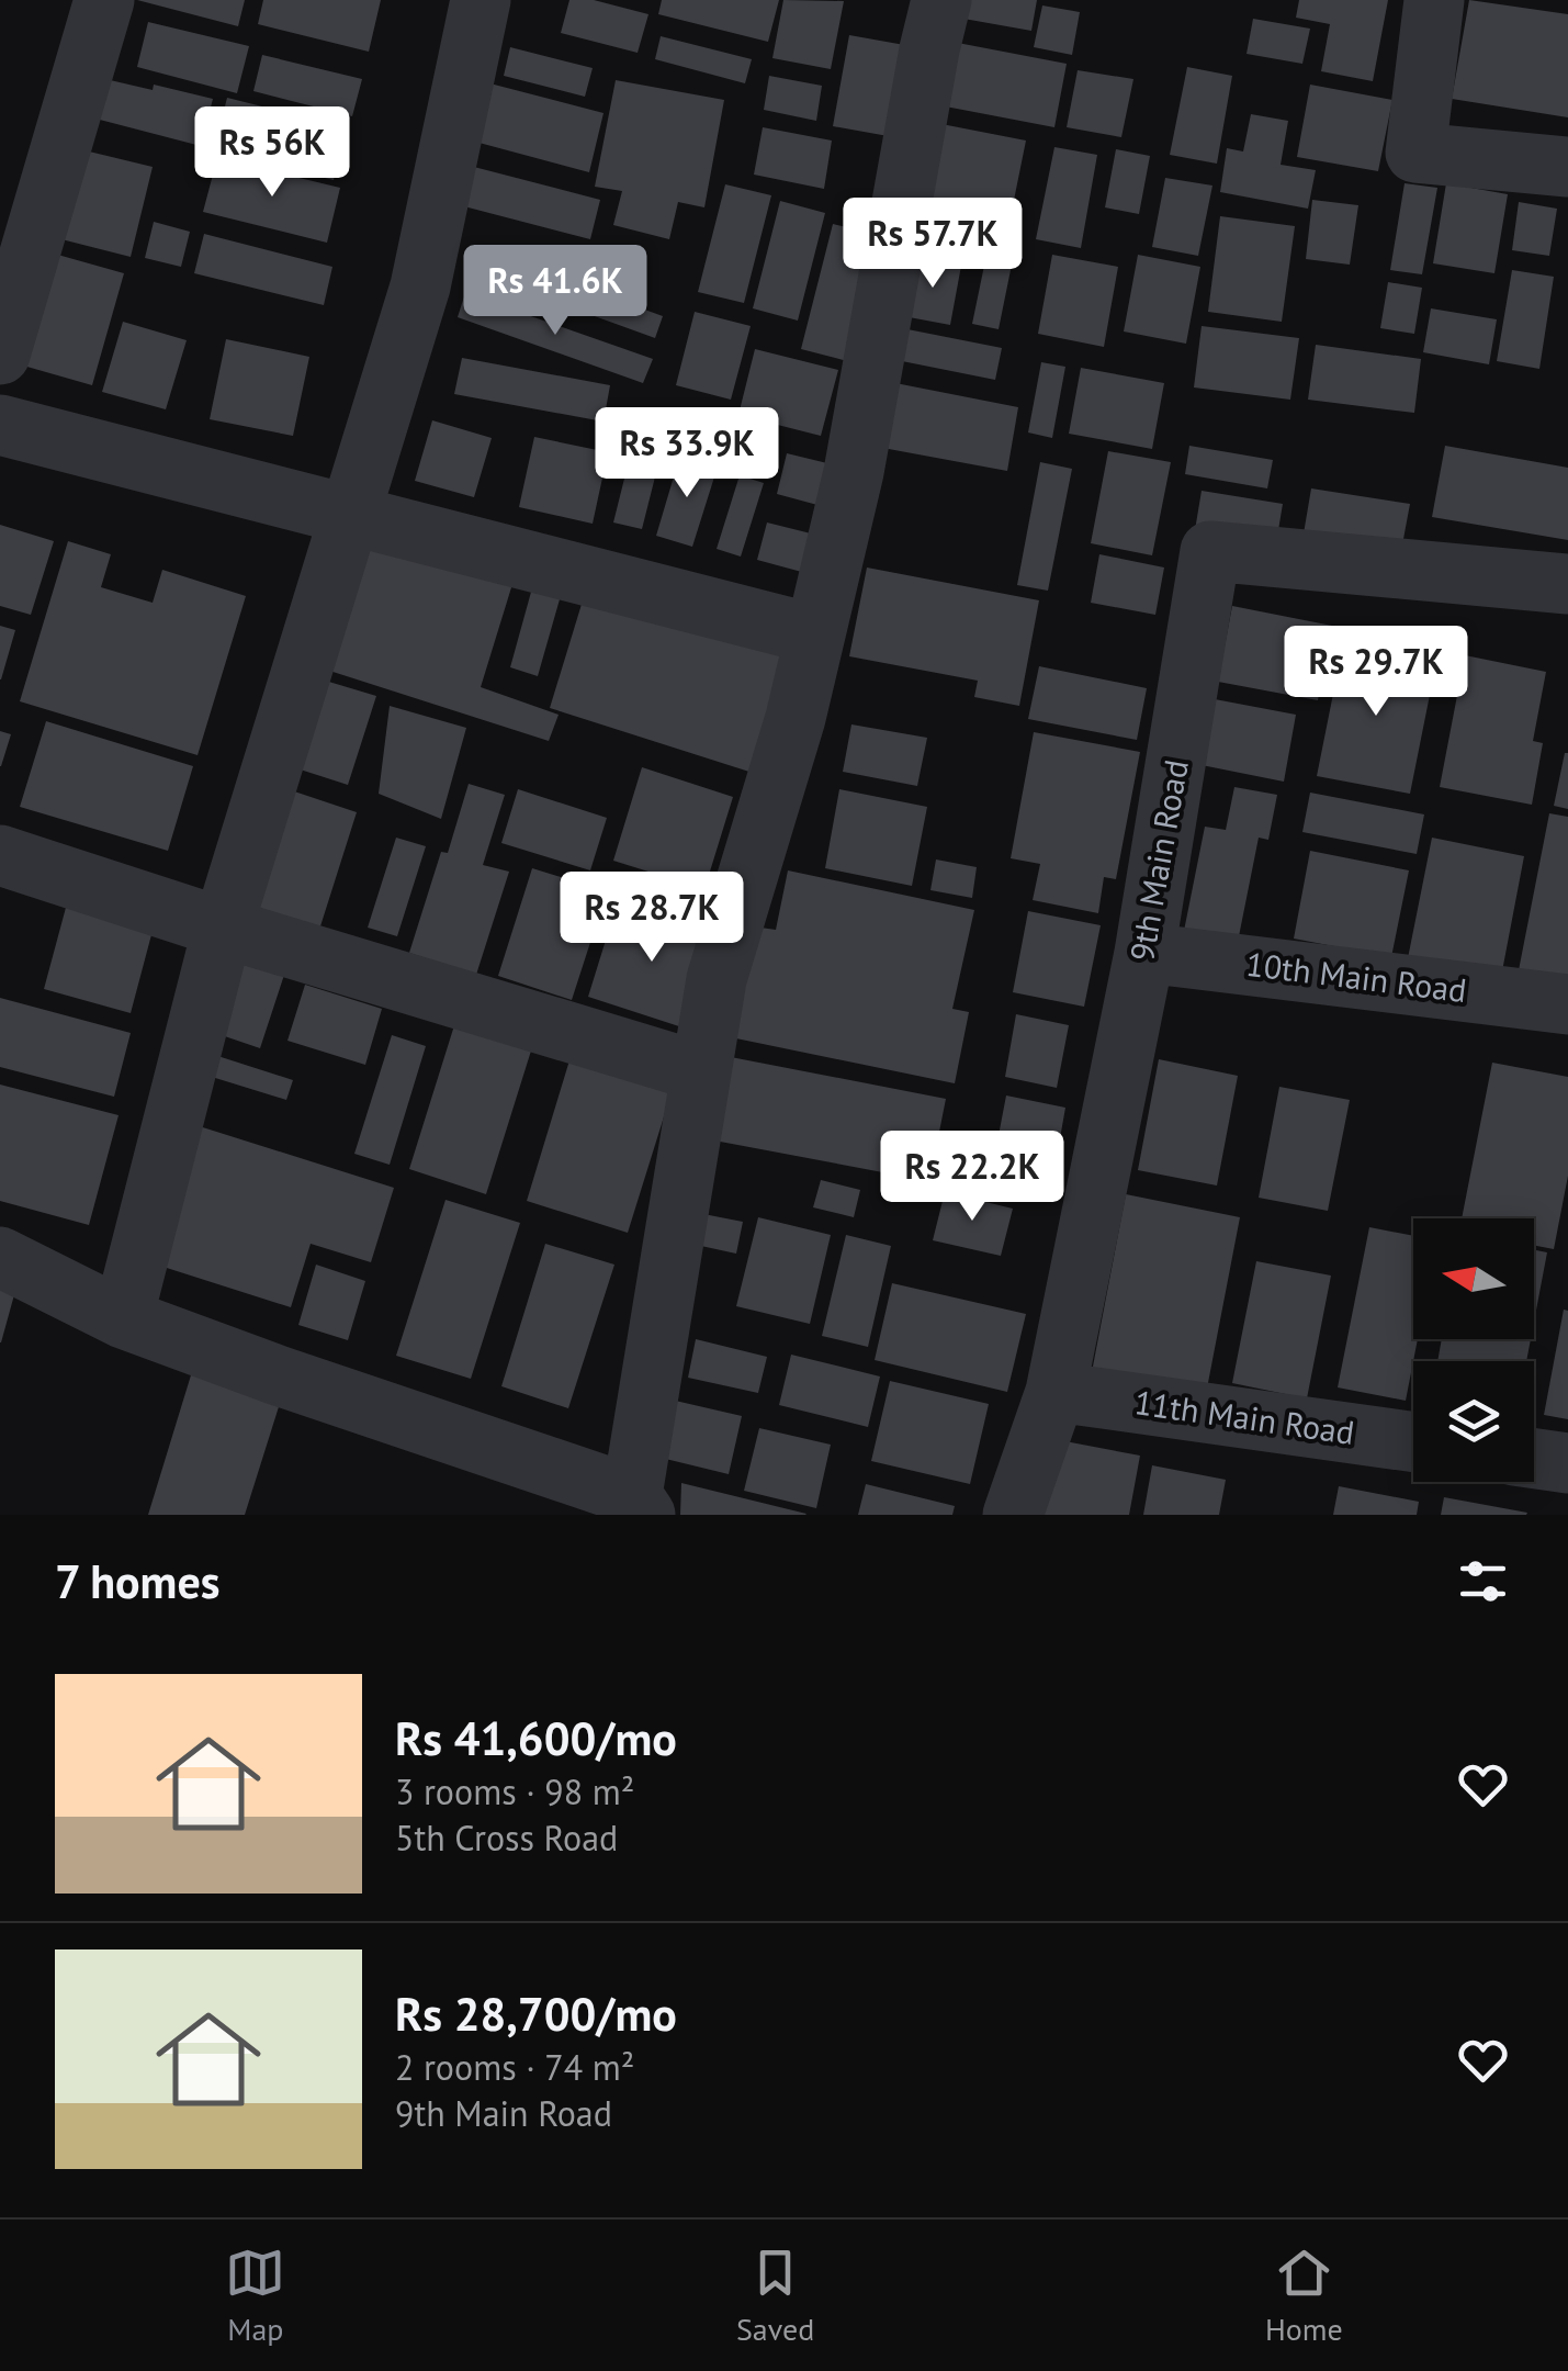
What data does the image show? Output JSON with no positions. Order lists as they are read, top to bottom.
{
  "streets": {
    "street": ["9th Main Road", "10th Main Road", "11th Main Road"]
  },
  "crossings": [
    ["9th Main Road", "10th Main Road"],
    ["9th Main Road", "11th Main Road"]
  ],
  "north": "left",
  "page": {
    "price": [
      "Rs 56K",
      "Rs 57.7K",
      "Rs 41.6K",
      "Rs 33.9K",
      "Rs 29.7K",
      "Rs 28.7K",
      "Rs 22.2K"
    ],
    "heading": "7 homes",
    "list": [
      {
        "name": "Rs 41,600/mo",
        "note": "3 rooms · 98 m² · 5th Cross Road"
      },
      {
        "name": "Rs 28,700/mo",
        "note": "2 rooms · 74 m² · 9th Main Road"
      }
    ],
    "tabs": ["Map", "Saved", "Home"]
  }
}
